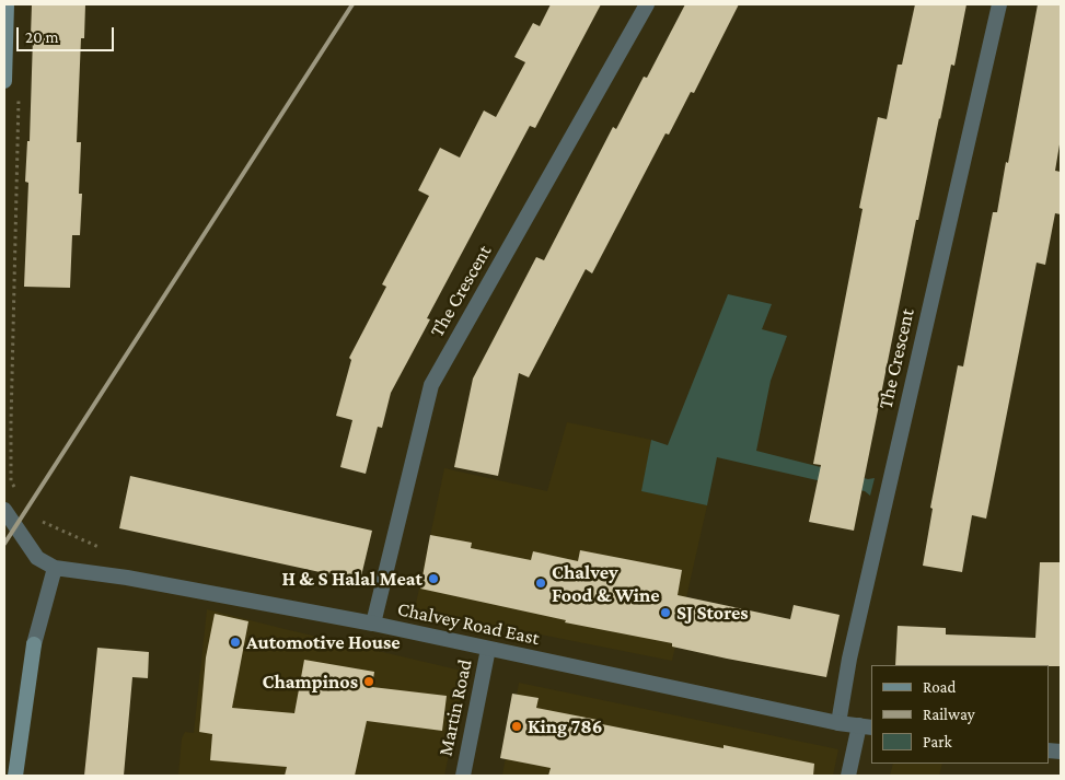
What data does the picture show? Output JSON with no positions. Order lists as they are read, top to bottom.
{
  "streets": {
    "street": ["The Crescent", "Chalvey Road East", "Martin Road"]
  },
  "crossings": [
    ["The Crescent", "Chalvey Road East"],
    ["Chalvey Road East", "Martin Road"]
  ],
  "places": [
    "H & S Halal Meat",
    "Chalvey Food & Wine",
    "SJ Stores",
    "Automotive House",
    "Champinos",
    "King 786"
  ],
  "legend": ["Road", "Railway", "Park"],
  "scale_bar": "20 m"
}
